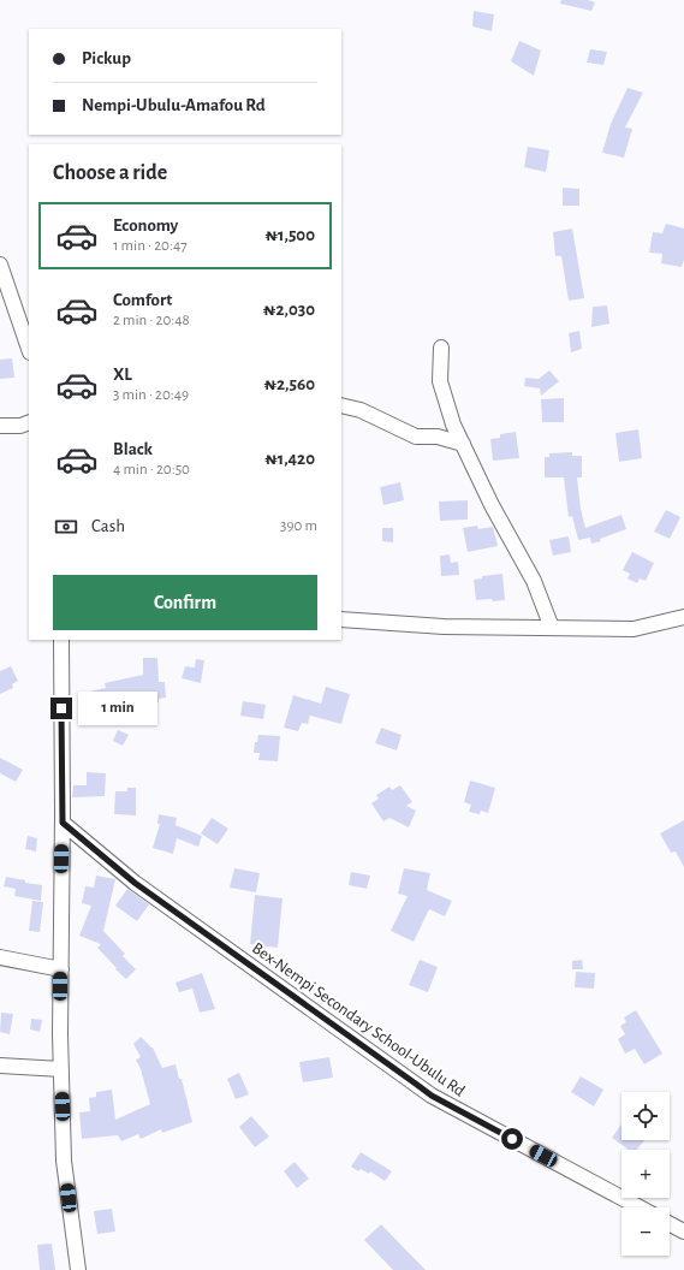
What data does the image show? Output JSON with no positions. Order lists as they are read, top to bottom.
{
  "streets": {
    "street": ["Bex-Nempi Secondary School-Ubulu Rd"]
  },
  "page": {
    "banner": ["Pickup", "Nempi-Ubulu-Amafou Rd"],
    "heading": "Choose a ride",
    "list": [
      {
        "name": "Economy",
        "note": "1 min · 20:47",
        "value": "₦1,500"
      },
      {
        "name": "Comfort",
        "note": "2 min · 20:48",
        "value": "₦2,030"
      },
      {
        "name": "XL",
        "note": "3 min · 20:49",
        "value": "₦2,560"
      },
      {
        "name": "Black",
        "note": "4 min · 20:50",
        "value": "₦1,420"
      }
    ],
    "pay": ["Cash", "390 m"],
    "buttons": "Confirm",
    "bubble": "1 min",
    "map_buttons": ["+", "−"]
  }
}
